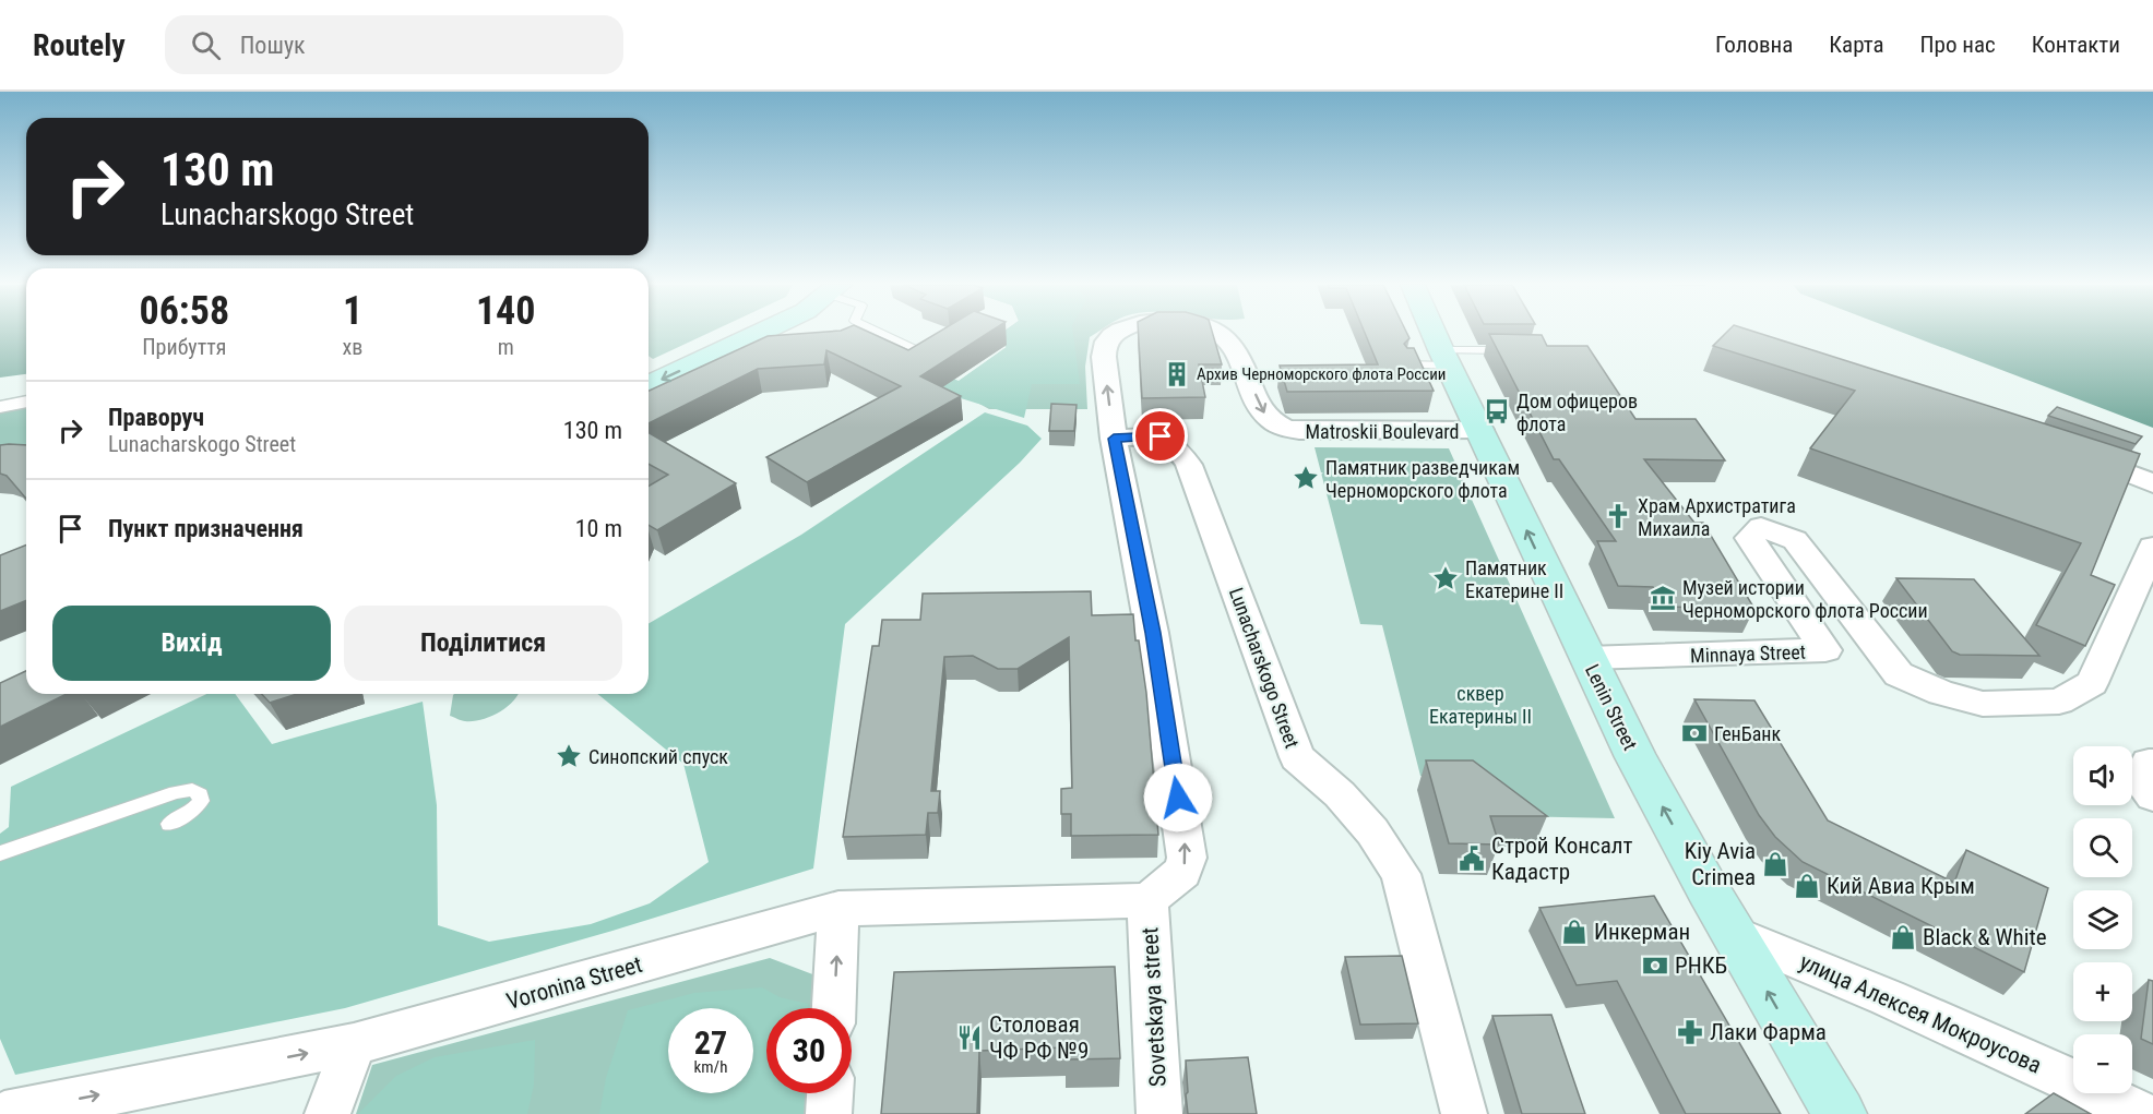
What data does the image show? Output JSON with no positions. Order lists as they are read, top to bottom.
{
  "streets": {
    "main road": ["Lenin Street"],
    "street": [
      "Matroskii Boulevard",
      "Minnaya Street",
      "Lunacharskogo Street",
      "Voronina Street",
      "Sovetskaya street",
      "улица Алексея Мокроусова"
    ]
  },
  "crossings": [
    ["Matroskii Boulevard", "Lunacharskogo Street"],
    ["Matroskii Boulevard", "Lenin Street"],
    ["Matroskii Boulevard", "Voronina Street"],
    ["Matroskii Boulevard", "Sovetskaya street"],
    ["Minnaya Street", "Lenin Street"],
    ["Lenin Street", "улица Алексея Мокроусова"],
    ["Voronina Street", "Sovetskaya street"]
  ],
  "one_way": ["Lenin Street"],
  "parks": ["cквер Екатерины II"],
  "places": {
    "building": ["Архив Черноморского флота России"],
    "bus stop": ["Дом офицеров флота"],
    "place": ["Памятник разведчикам Черноморского флота", "Памятник Екатерине II", "Синопский спуск"],
    "church": ["Храм Архистратига Михаила"],
    "museum": ["Музей истории Черноморского флота России"],
    "bank": ["ГенБанк", "РНКБ"],
    "public building": ["Строй Консалт Кадастр"],
    "shop": [
      "Kiy Avia Crimea",
      "Кий Авиа Крым",
      "Инкерман",
      "Black & White"
    ],
    "pharmacy": ["Лаки Фарма"],
    "restaurant": ["Столовая ЧФ РФ №9"]
  },
  "page": {
    "header": "Routely",
    "search": "Пошук",
    "nav": [
      "Головна",
      "Карта",
      "Про нас",
      "Контакти"
    ],
    "turn": ["130 m", "Lunacharskogo Street"],
    "eta": [
      "06:58",
      "Прибуття",
      "1",
      "хв",
      "140",
      "m"
    ],
    "list": [
      {
        "name": "Праворуч",
        "note": "Lunacharskogo Street",
        "value": "130 m"
      },
      {
        "name": "Пункт призначення",
        "value": "10 m"
      }
    ],
    "buttons": ["Вихід", "Поділитися"],
    "map_buttons": ["+", "−"],
    "speed": "27 km/h",
    "limit": "30"
  }
}
